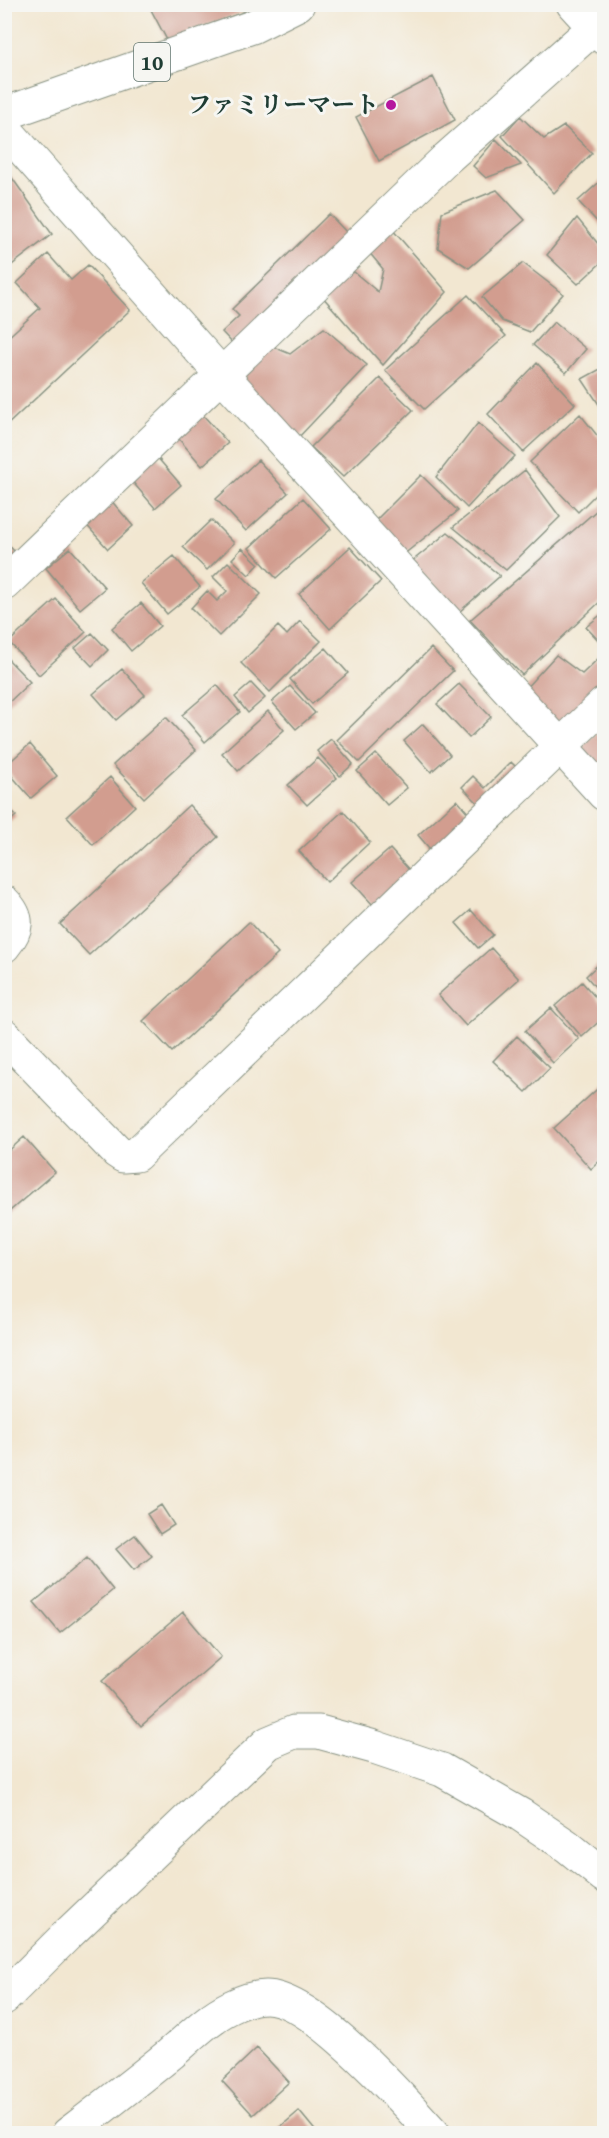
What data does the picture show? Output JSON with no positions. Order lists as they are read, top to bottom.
{
  "streets": {
    "main road": ["10"]
  },
  "places": ["ファミリーマート"]
}
